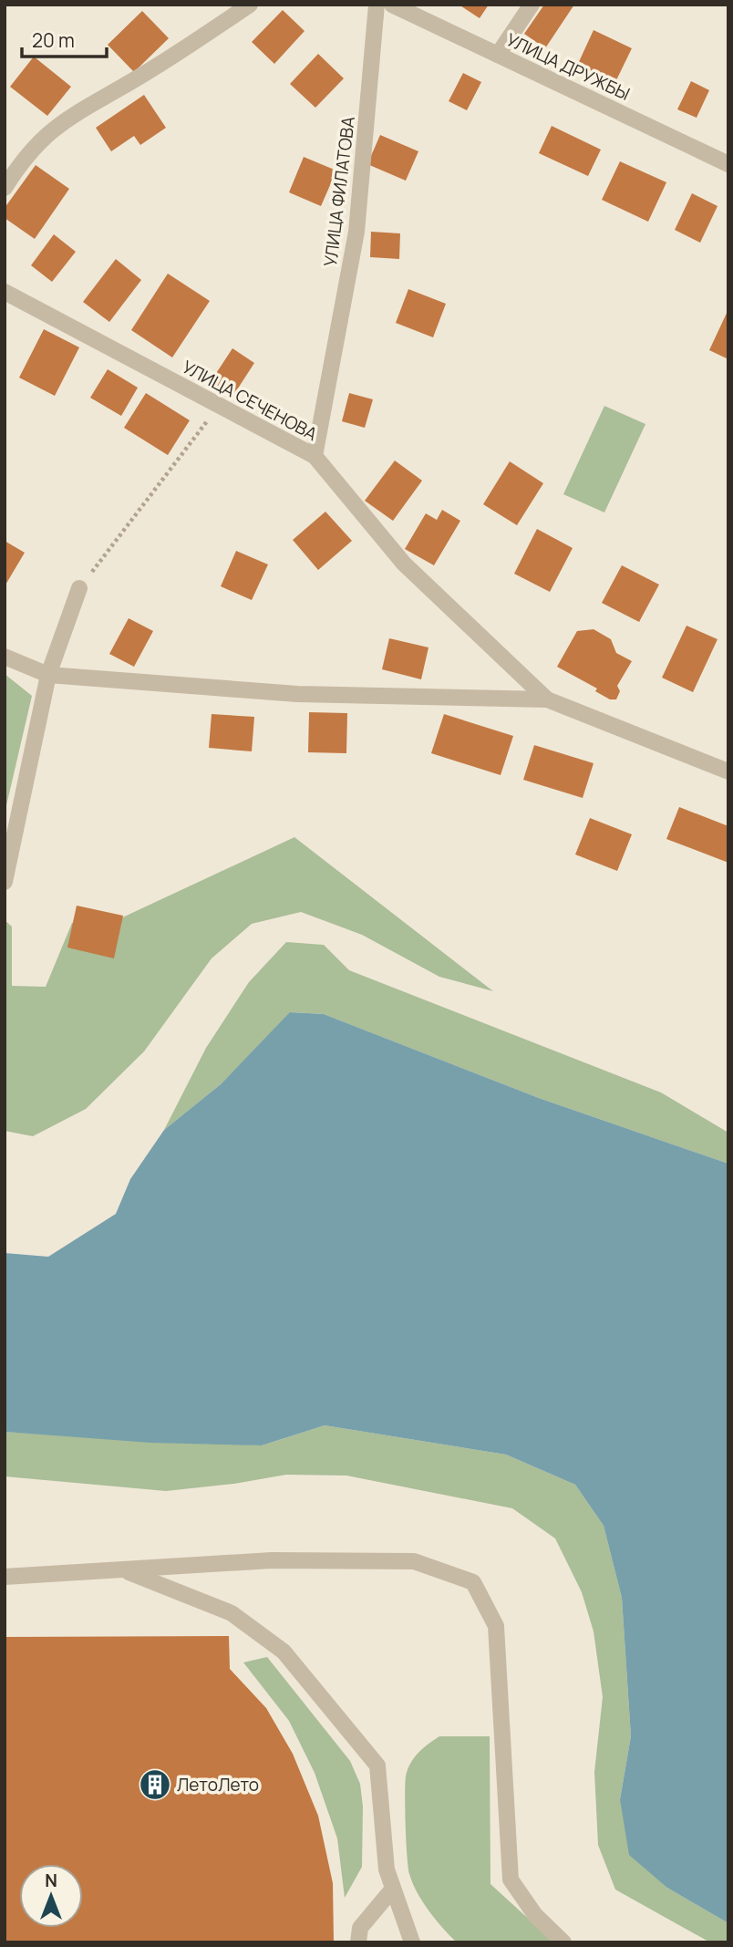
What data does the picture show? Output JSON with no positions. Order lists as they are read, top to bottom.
{
  "streets": {
    "street": ["УЛИЦА ДРУЖБЫ", "УЛИЦА ФИЛАТОВА", "УЛИЦА СЕЧЕНОВА"]
  },
  "crossings": [
    ["УЛИЦА ФИЛАТОВА", "УЛИЦА СЕЧЕНОВА"]
  ],
  "places": {
    "building": ["ЛетоЛето"]
  },
  "scale_bar": "20 m",
  "north": "top"
}
